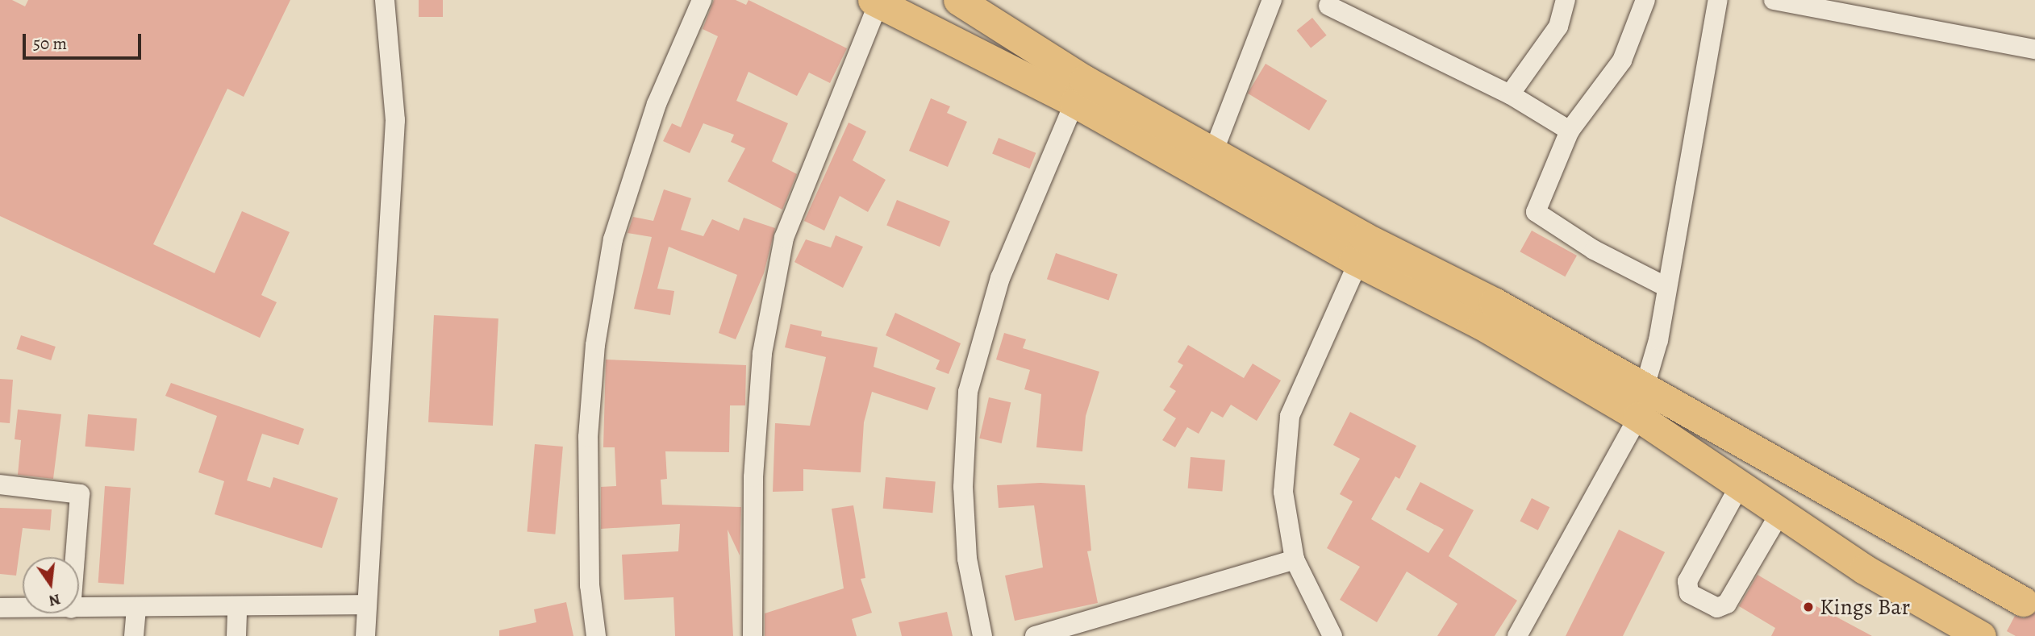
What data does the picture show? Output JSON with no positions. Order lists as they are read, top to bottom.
{
  "places": ["Kings Bar"],
  "scale_bar": "50 m",
  "north": "bottom"
}
